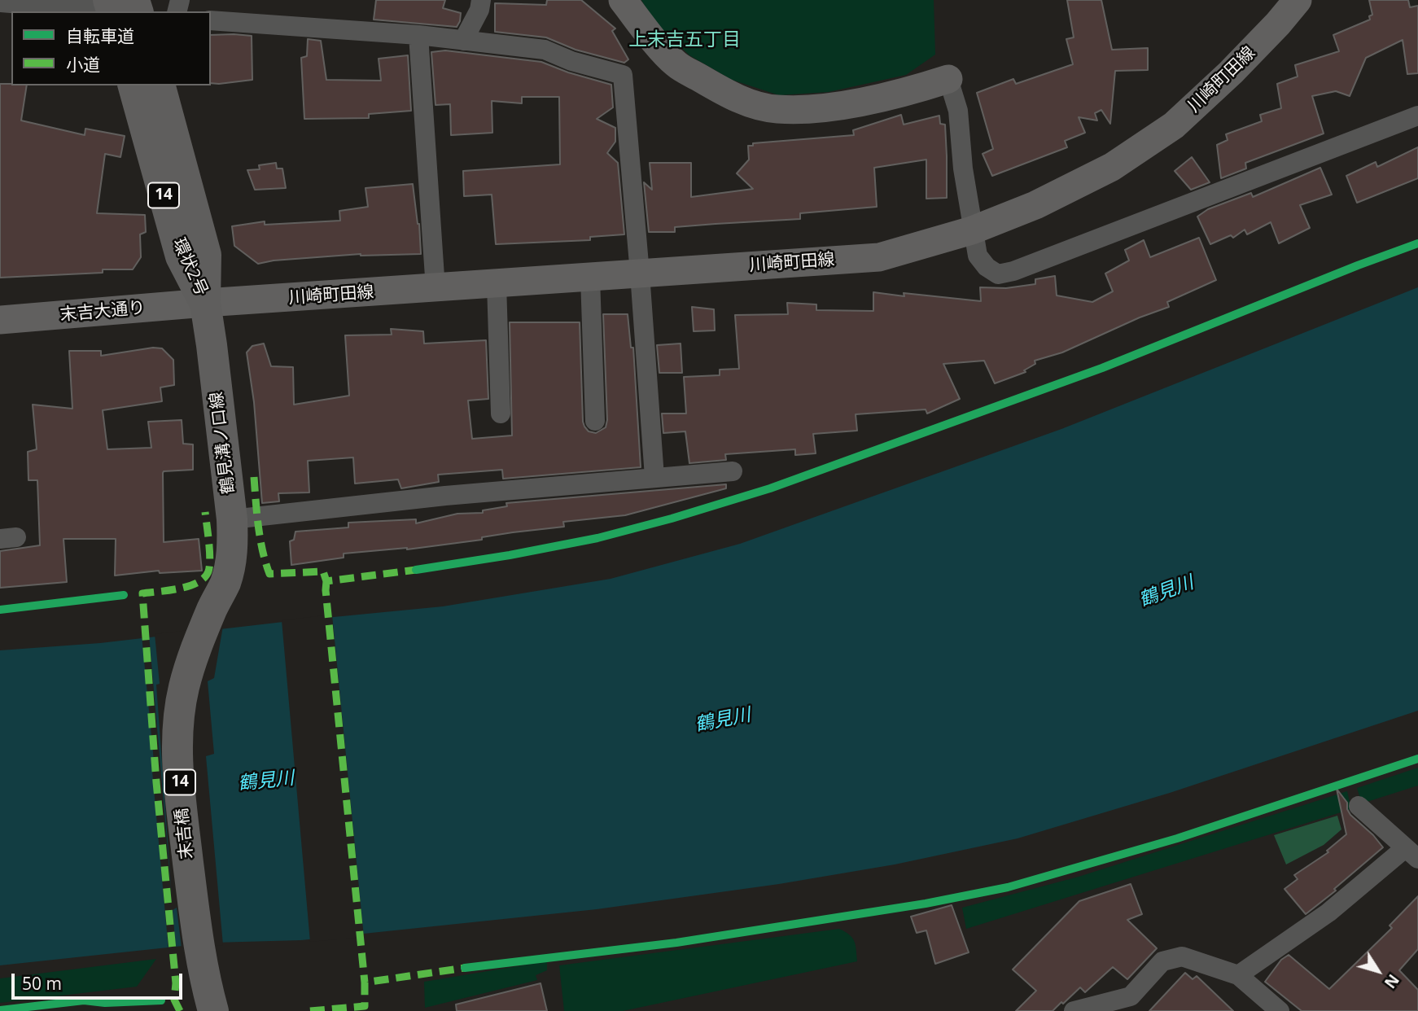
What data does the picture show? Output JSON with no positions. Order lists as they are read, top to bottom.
{
  "streets": {
    "main road": [
      "川崎町田線",
      "14",
      "環状2号",
      "末吉大通り",
      "鶴見溝ノ口線",
      "末吉橋"
    ]
  },
  "crossings": [
    ["川崎町田線", "環状2号"],
    ["川崎町田線", "末吉大通り"],
    ["川崎町田線", "鶴見溝ノ口線"],
    ["環状2号", "末吉大通り"],
    ["環状2号", "鶴見溝ノ口線"],
    ["末吉大通り", "鶴見溝ノ口線"],
    ["鶴見溝ノ口線", "末吉橋"]
  ],
  "districts": ["上末吉五丁目"],
  "water": ["鶴見川"],
  "legend": ["自転車道", "小道"],
  "scale_bar": "50 m",
  "north": "bottom right"
}
